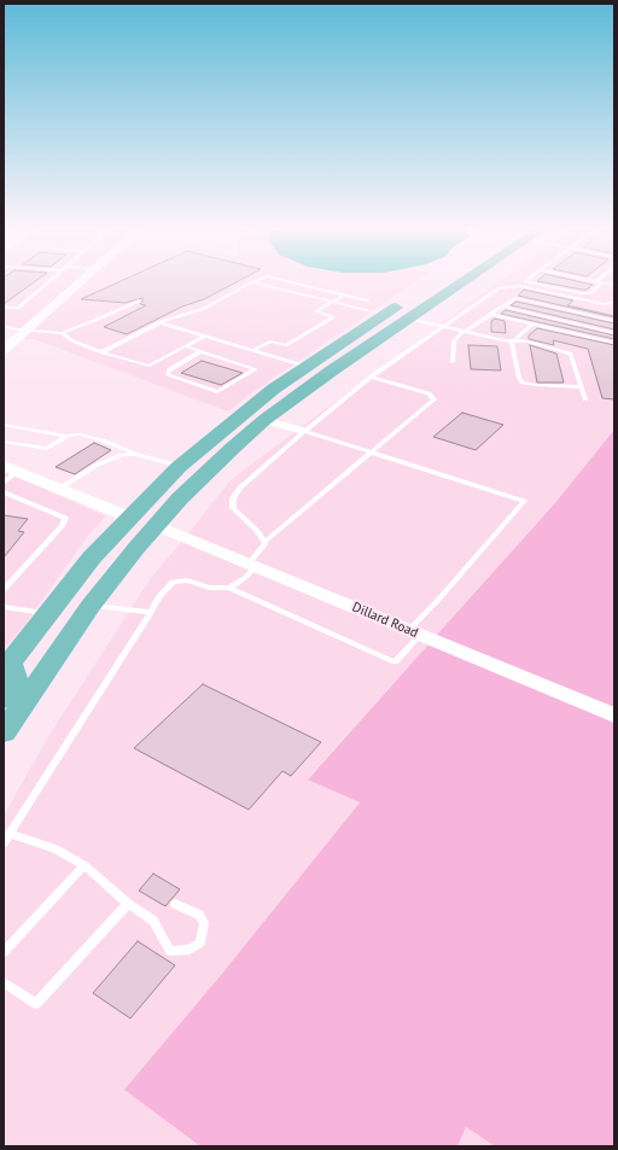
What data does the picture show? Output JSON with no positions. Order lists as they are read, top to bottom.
{
  "streets": {
    "street": ["Dillard Road"]
  }
}
